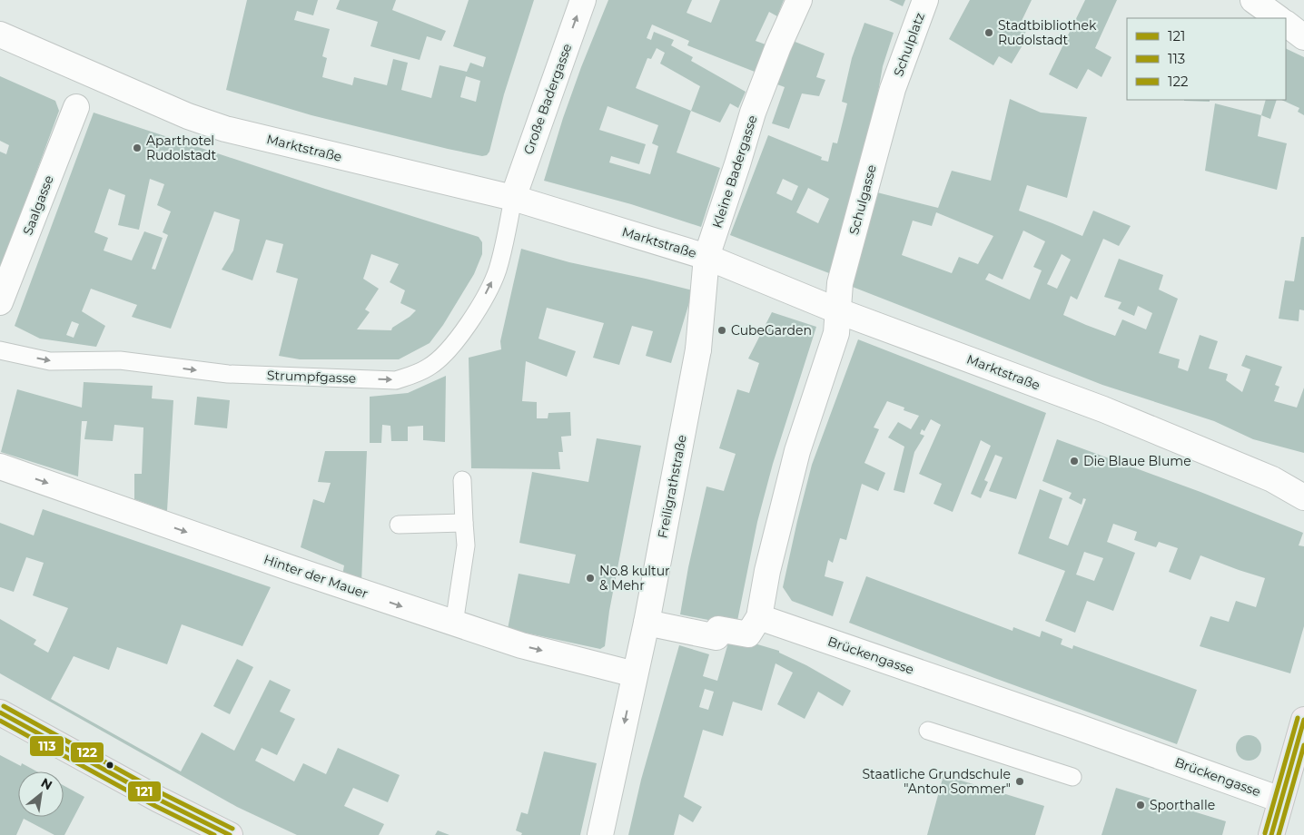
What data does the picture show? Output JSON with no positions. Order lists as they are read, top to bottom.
{
  "streets": {
    "street": [
      "Schulplatz",
      "Große Badergasse",
      "Marktstraße",
      "Kleine Badergasse",
      "Schulgasse",
      "Saalgasse",
      "Freiligrathstraße",
      "Hinter der Mauer",
      "Brückengasse"
    ],
    "lane": ["Strumpfgasse"]
  },
  "crossings": [
    ["Schulplatz", "Schulgasse"],
    ["Große Badergasse", "Marktstraße"],
    ["Große Badergasse", "Strumpfgasse"],
    ["Marktstraße", "Kleine Badergasse"],
    ["Marktstraße", "Schulgasse"],
    ["Marktstraße", "Strumpfgasse"],
    ["Kleine Badergasse", "Freiligrathstraße"],
    ["Freiligrathstraße", "Hinter der Mauer"]
  ],
  "one_way": ["Große Badergasse", "Strumpfgasse", "Hinter der Mauer"],
  "places": [
    "Stadtbibliothek Rudolstadt",
    "Aparthotel Rudolstadt",
    "CubeGarden",
    "Die Blaue Blume",
    "No.8 kultur & Mehr",
    "Staatliche Grundschule \"Anton Sommer\"",
    "Sporthalle"
  ],
  "lines": ["transit line 122", "transit line 121", "transit line 113"],
  "legend": ["121", "113", "122"],
  "north": "top right"
}
